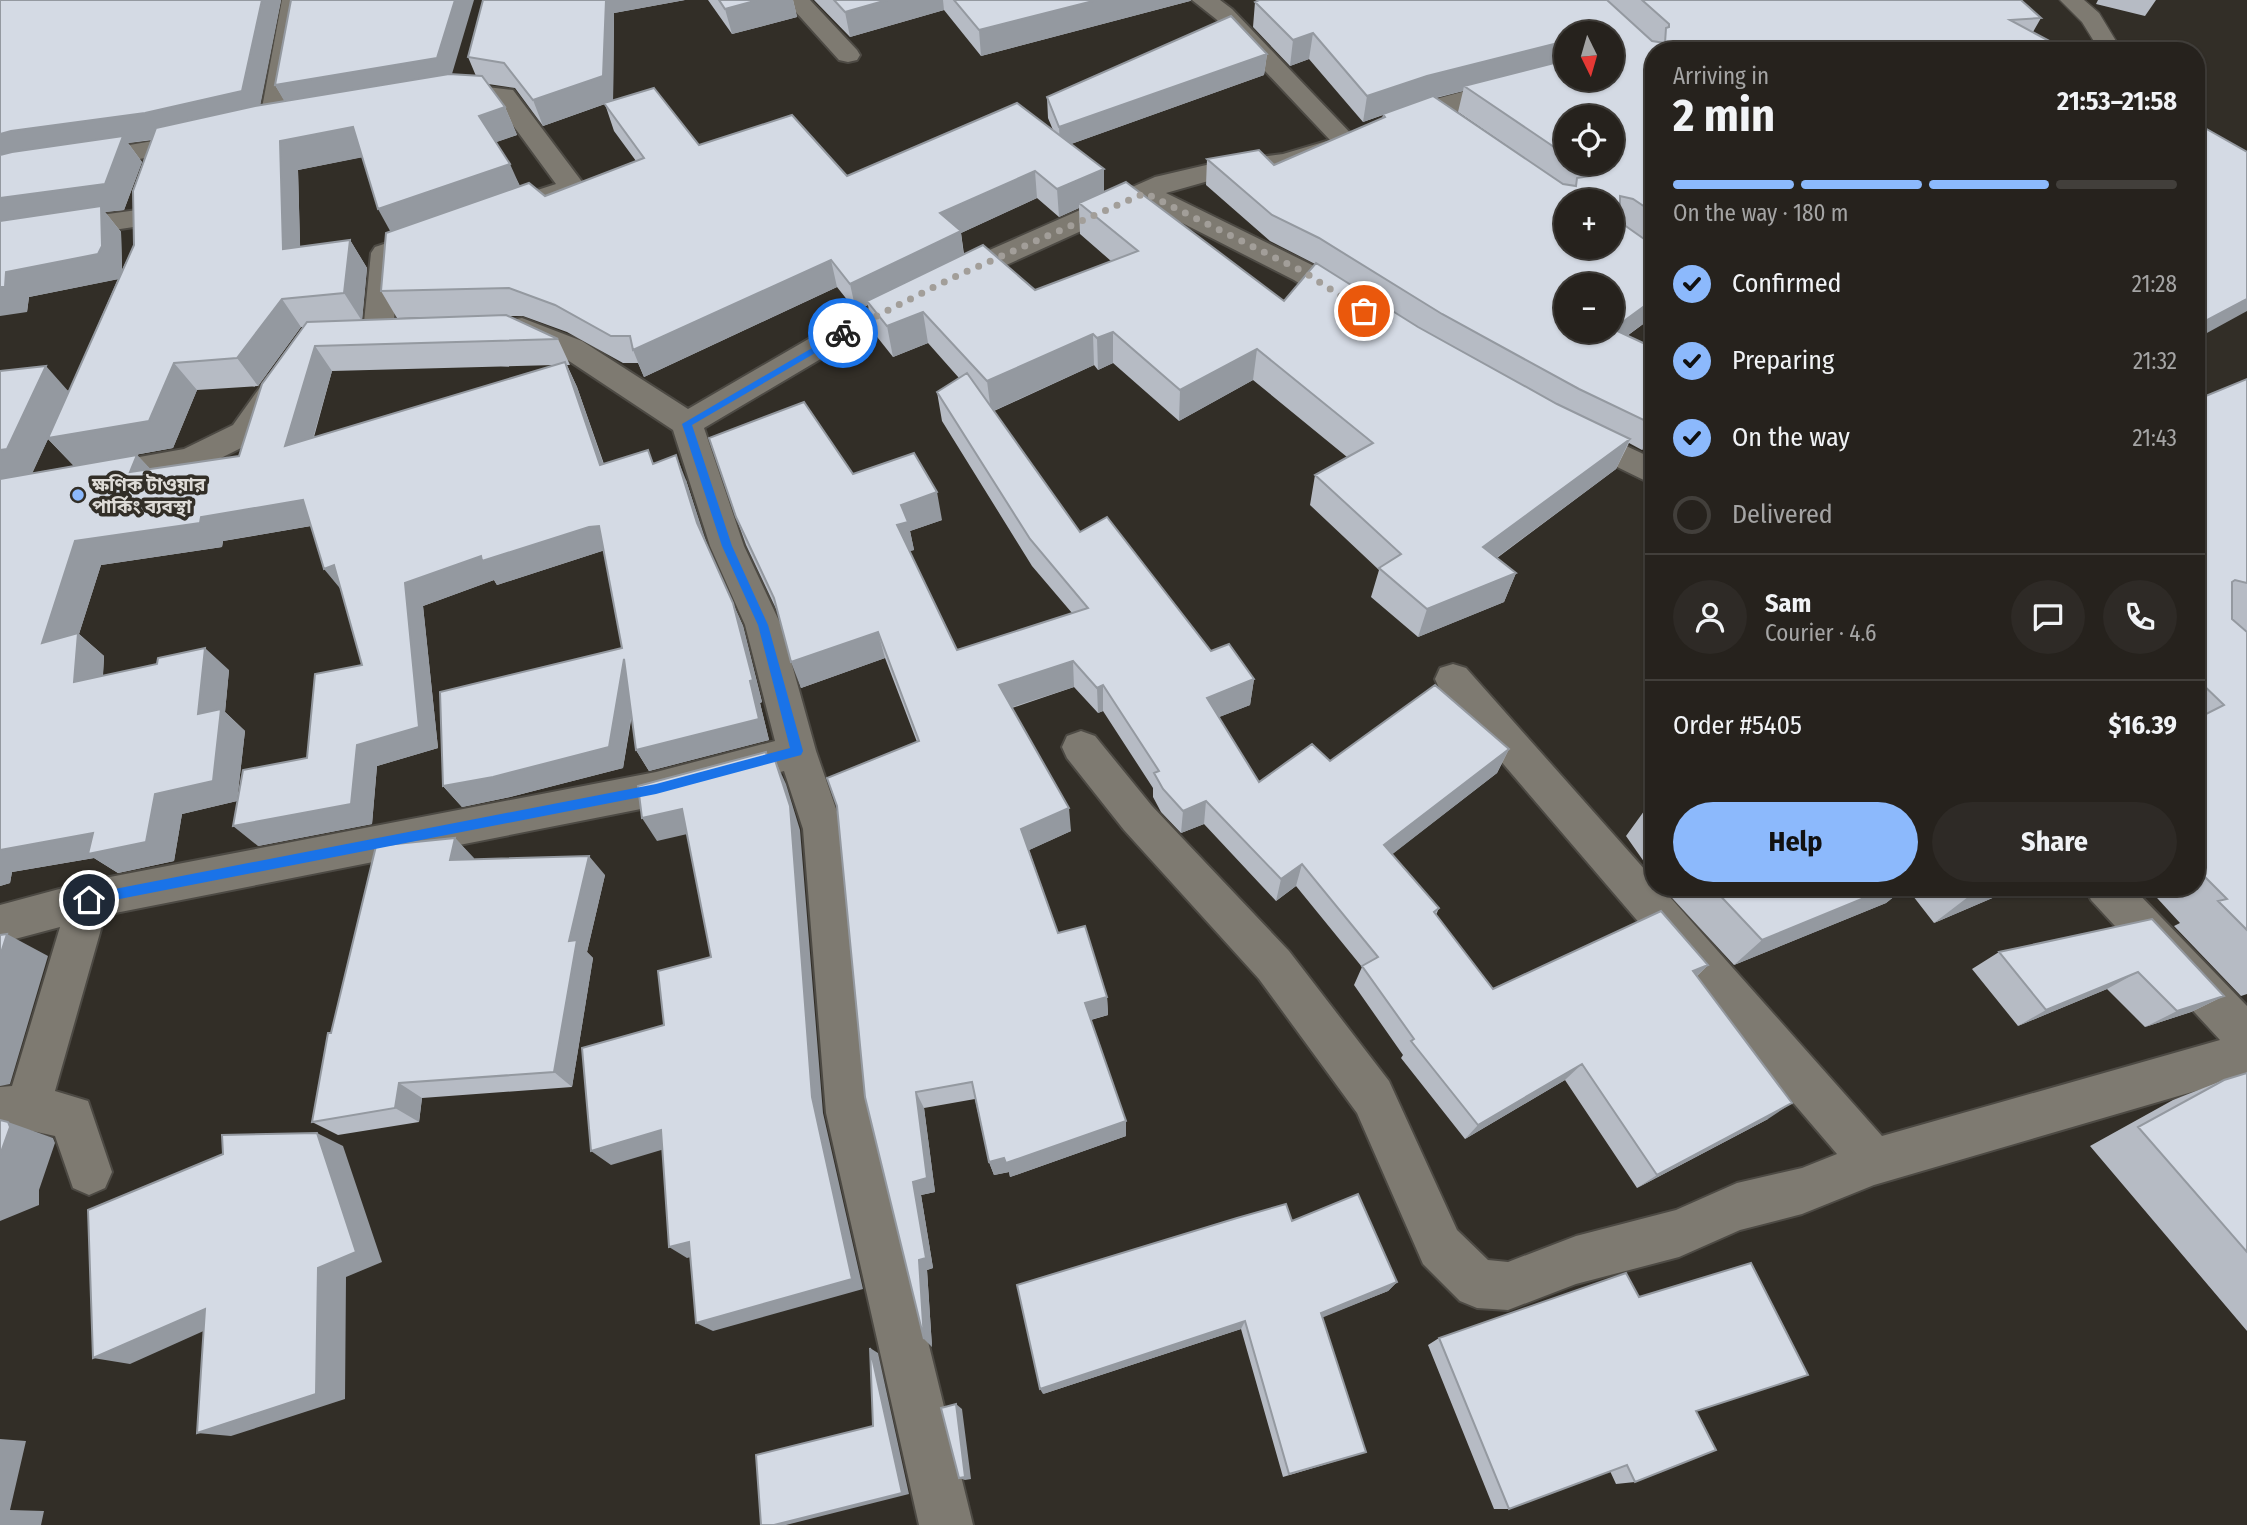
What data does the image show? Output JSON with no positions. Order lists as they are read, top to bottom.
{
  "places": ["ক্ষণিক টাওয়ার পার্কিং ব্যবস্থা"],
  "north": "bottom",
  "page": {
    "map_buttons": ["+", "−"],
    "heading": ["2 min", "Arriving in", "21:53–21:58"],
    "panel": [
      "Sam",
      "Courier · 4.6",
      "Order #5405",
      "$16.39"
    ],
    "bar": "On the way · 180 m",
    "list": [
      ["Confirmed", "21:28"],
      ["Preparing", "21:32"],
      ["On the way", "21:43"],
      "Delivered"
    ],
    "buttons": ["Help", "Share"]
  }
}
